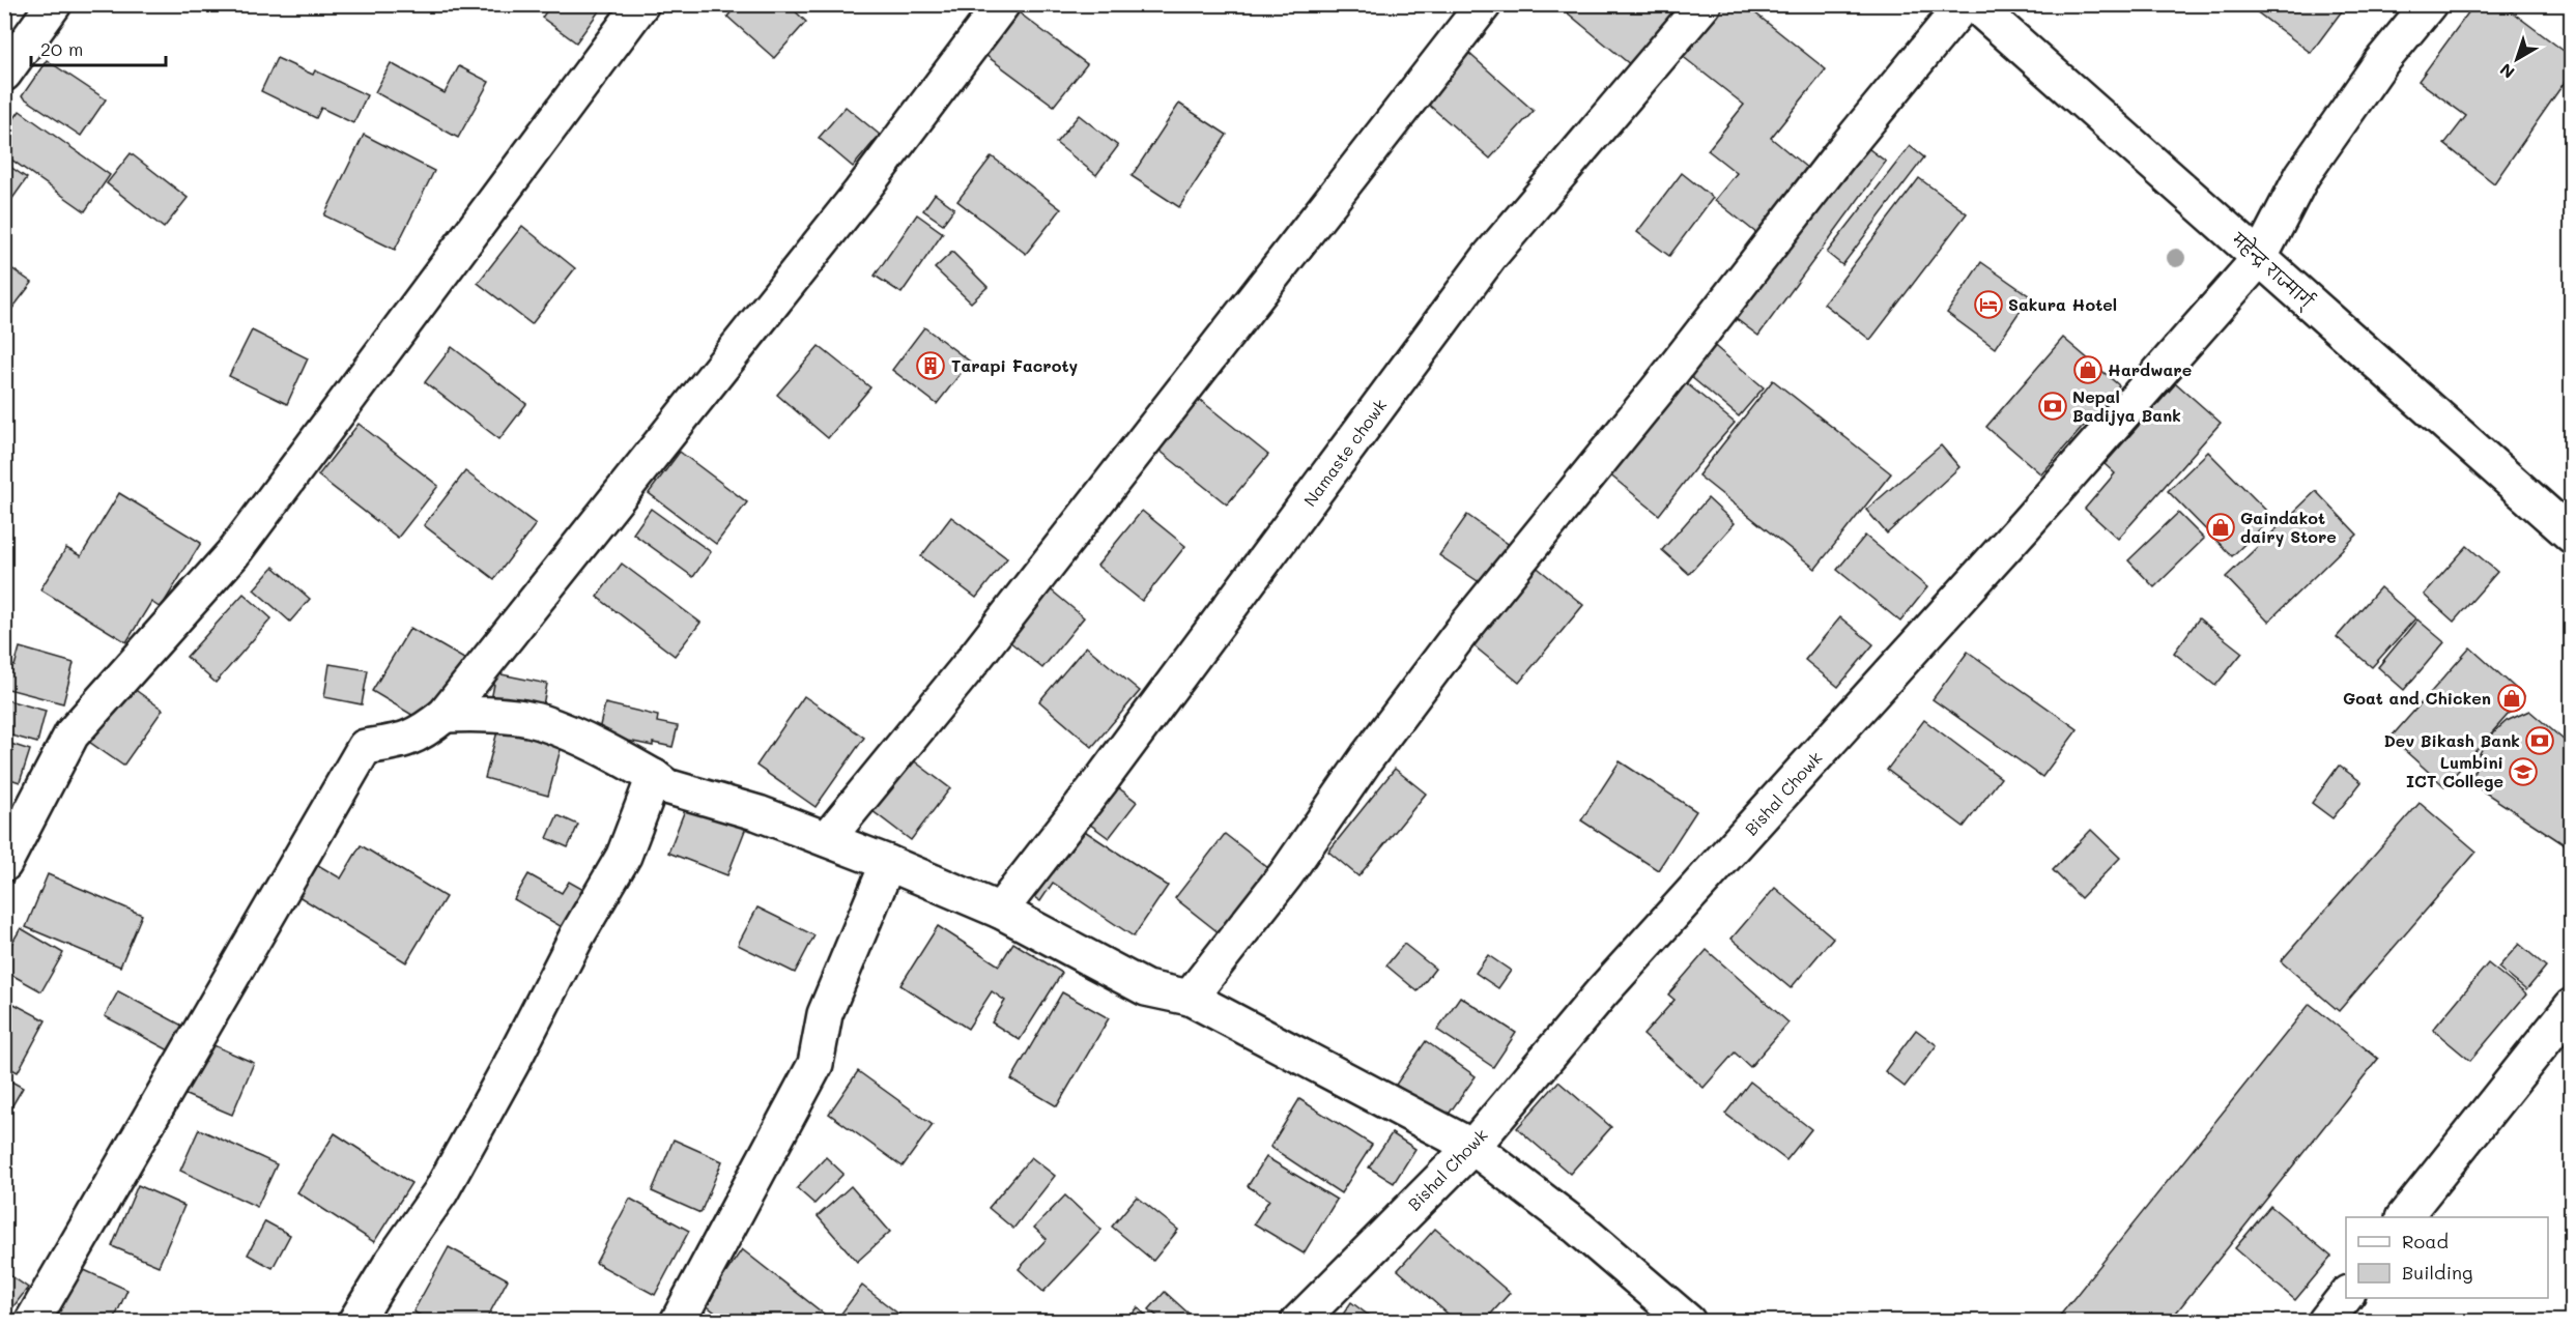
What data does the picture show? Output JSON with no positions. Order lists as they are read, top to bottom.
{
  "streets": {
    "main road": ["महेन्द्र राज्मार्ग्", "Namaste chowk", "Bishal Chowk"]
  },
  "crossings": [
    ["महेन्द्र राज्मार्ग्", "Bishal Chowk"]
  ],
  "places": {
    "hotel": ["Sakura Hotel"],
    "building": ["Tarapi Facroty"],
    "shop": ["Hardware", "Gaindakot dairy Store", "Goat and Chicken"],
    "bank": ["Nepal Badijya Bank", "Dev Bikash Bank"],
    "school or university": ["Lumbini ICT College"]
  },
  "legend": ["Road", "Building"],
  "scale_bar": "20 m",
  "north": "bottom left"
}
